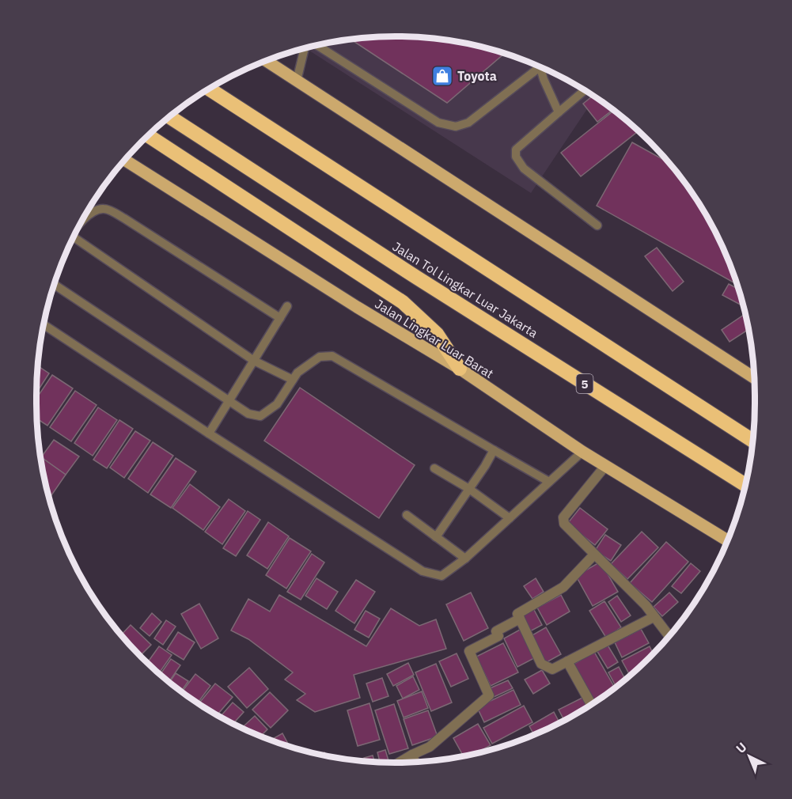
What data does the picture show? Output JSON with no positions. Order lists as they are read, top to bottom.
{
  "streets": {
    "highway": ["Jalan Tol Lingkar Luar Jakarta", "5"],
    "main road": ["Jalan Lingkar Luar Barat"]
  },
  "places": {
    "shop": ["Toyota"]
  },
  "north": "top left"
}
